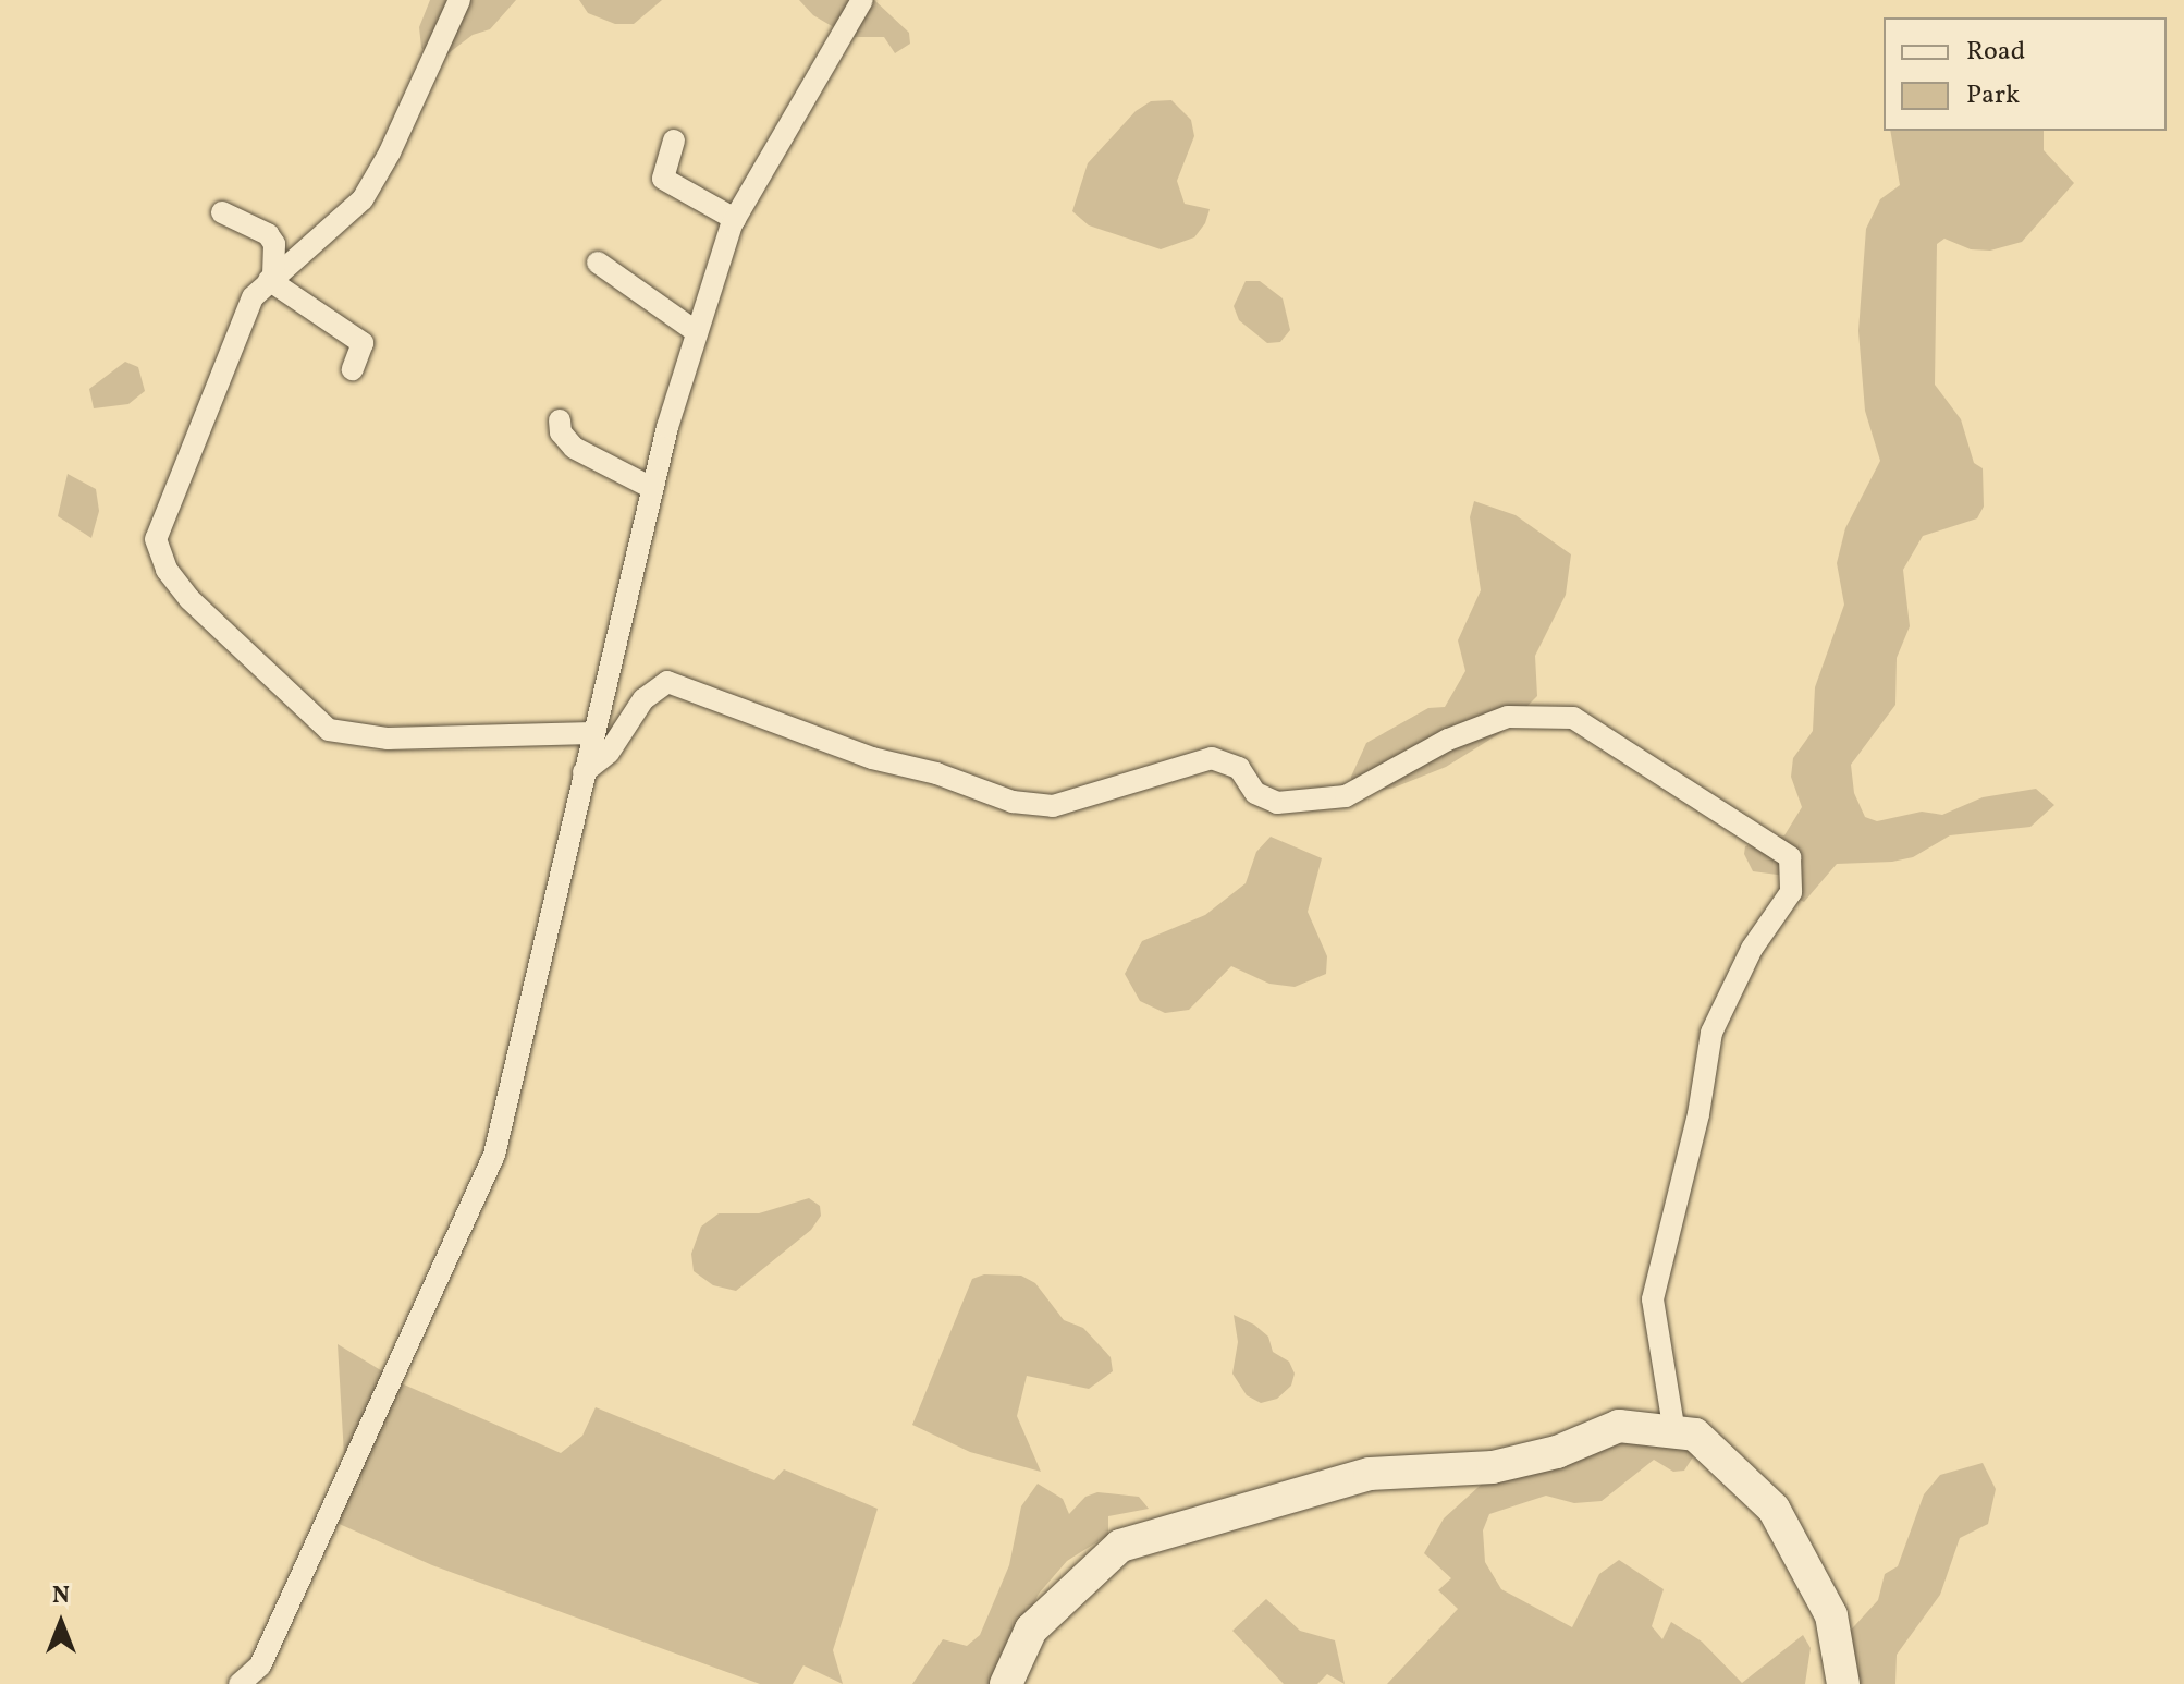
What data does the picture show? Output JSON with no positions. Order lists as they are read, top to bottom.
{
  "legend": ["Road", "Park"],
  "north": "top"
}
